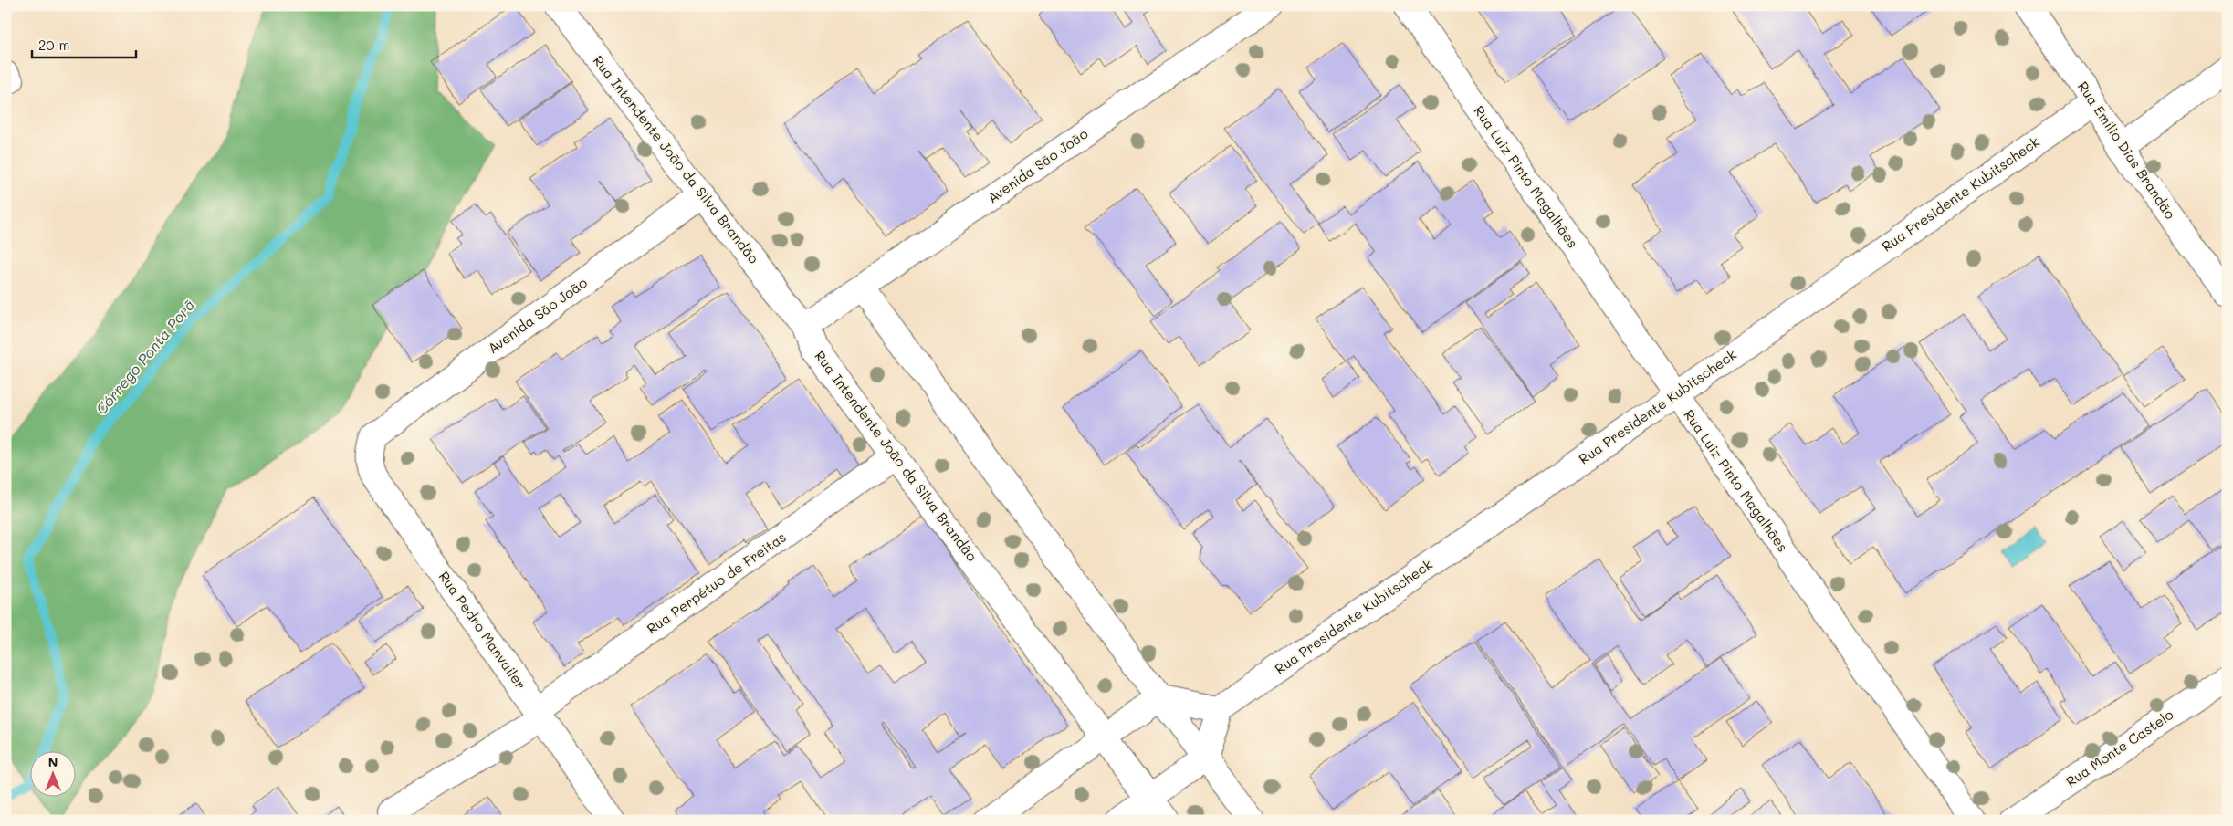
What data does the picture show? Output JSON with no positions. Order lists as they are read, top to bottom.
{
  "streets": {
    "street": [
      "Rua Emilio Dias Brandão",
      "Rua Intendente João da Silva Brandão",
      "Avenida São João",
      "Rua Luiz Pinto Magalhães",
      "Rua Presidente Kubitscheck",
      "Rua Perpétuo de Freitas",
      "Rua Pedro Manvailer",
      "Rua Monte Castelo"
    ]
  },
  "crossings": [
    ["Rua Emilio Dias Brandão", "Rua Presidente Kubitscheck"],
    ["Rua Intendente João da Silva Brandão", "Avenida São João"],
    ["Rua Intendente João da Silva Brandão", "Rua Perpétuo de Freitas"],
    ["Avenida São João", "Rua Pedro Manvailer"],
    ["Rua Luiz Pinto Magalhães", "Rua Presidente Kubitscheck"],
    ["Rua Perpétuo de Freitas", "Rua Pedro Manvailer"]
  ],
  "water": ["Córrego Ponta Porã"],
  "scale_bar": "20 m",
  "north": "top"
}
